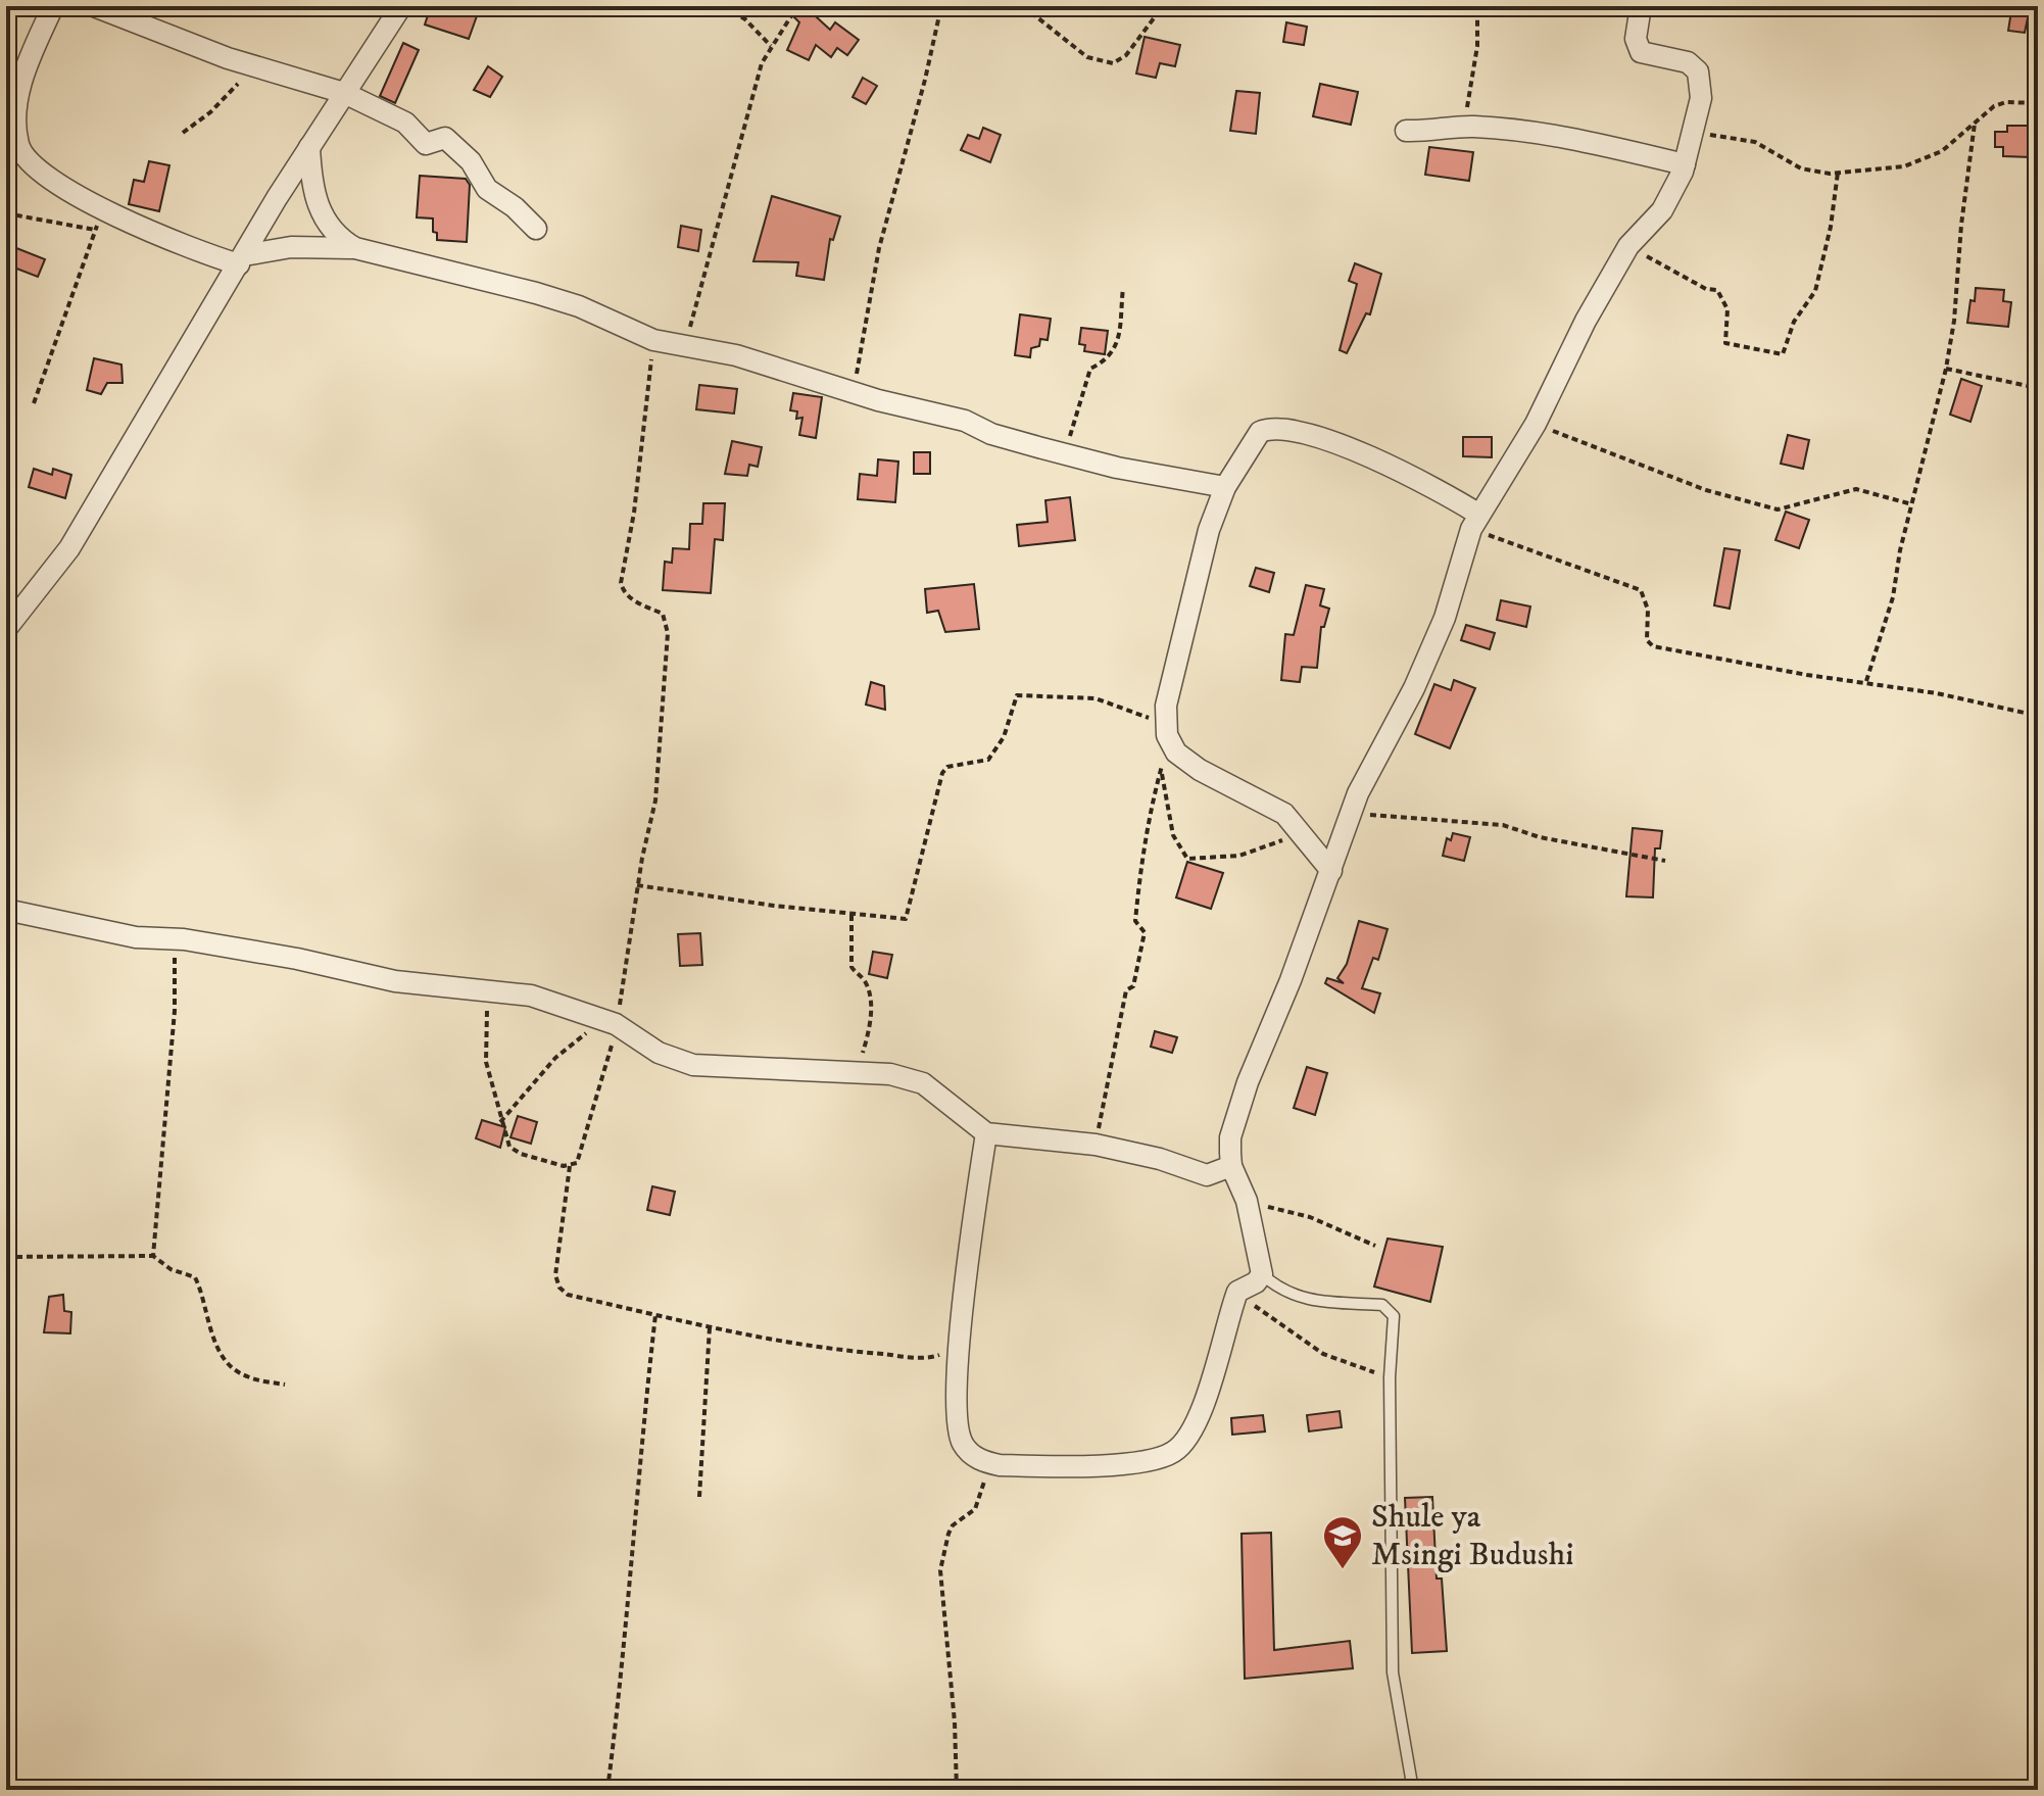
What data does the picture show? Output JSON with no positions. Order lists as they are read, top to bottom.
{
  "places": {
    "school or university": ["Shule ya Msingi Budushi"]
  }
}
